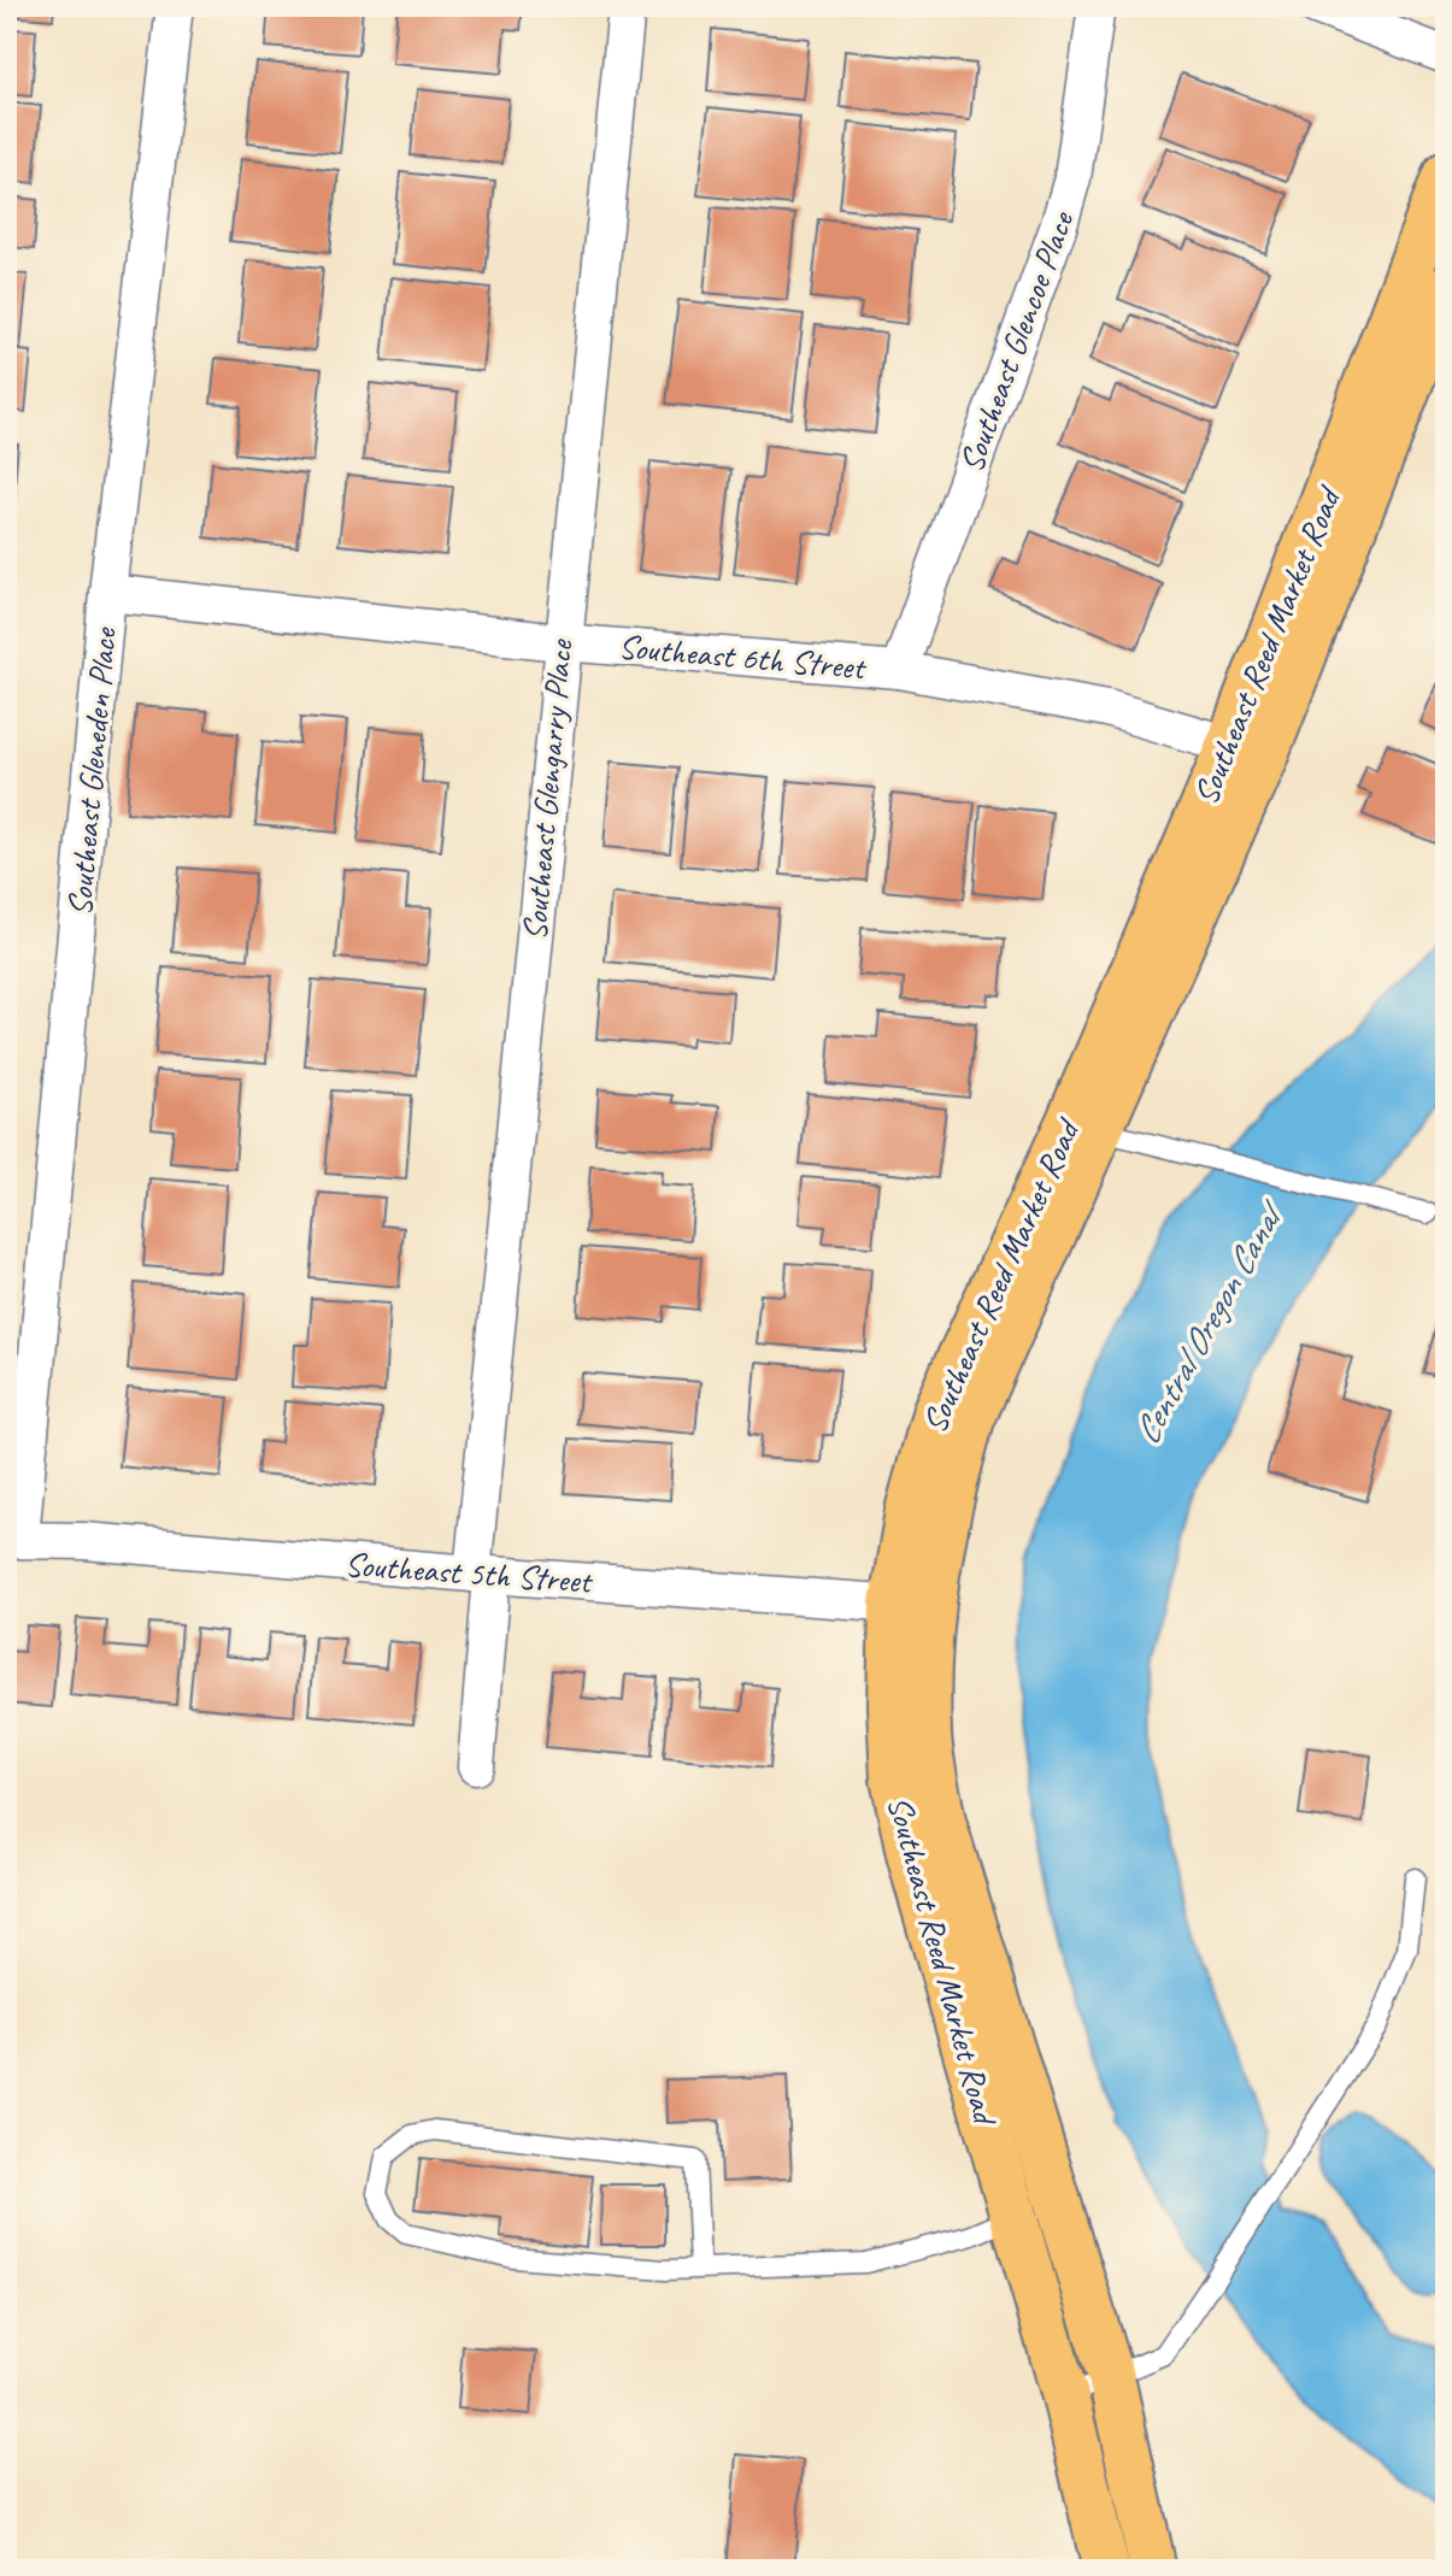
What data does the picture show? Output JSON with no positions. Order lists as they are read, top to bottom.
{
  "streets": {
    "main road": ["Southeast Reed Market Road"],
    "street": [
      "Southeast Glencoe Place",
      "Southeast 6th Street",
      "Southeast Gleneden Place",
      "Southeast Glengarry Place",
      "Southeast 5th Street"
    ]
  },
  "crossings": [
    ["Southeast Glencoe Place", "Southeast 6th Street"],
    ["Southeast Reed Market Road", "Southeast 6th Street"],
    ["Southeast Reed Market Road", "Southeast 5th Street"],
    ["Southeast 6th Street", "Southeast Gleneden Place"],
    ["Southeast 6th Street", "Southeast Glengarry Place"],
    ["Southeast Gleneden Place", "Southeast 5th Street"],
    ["Southeast Glengarry Place", "Southeast 5th Street"]
  ],
  "water": ["Central Oregon Canal"]
}
